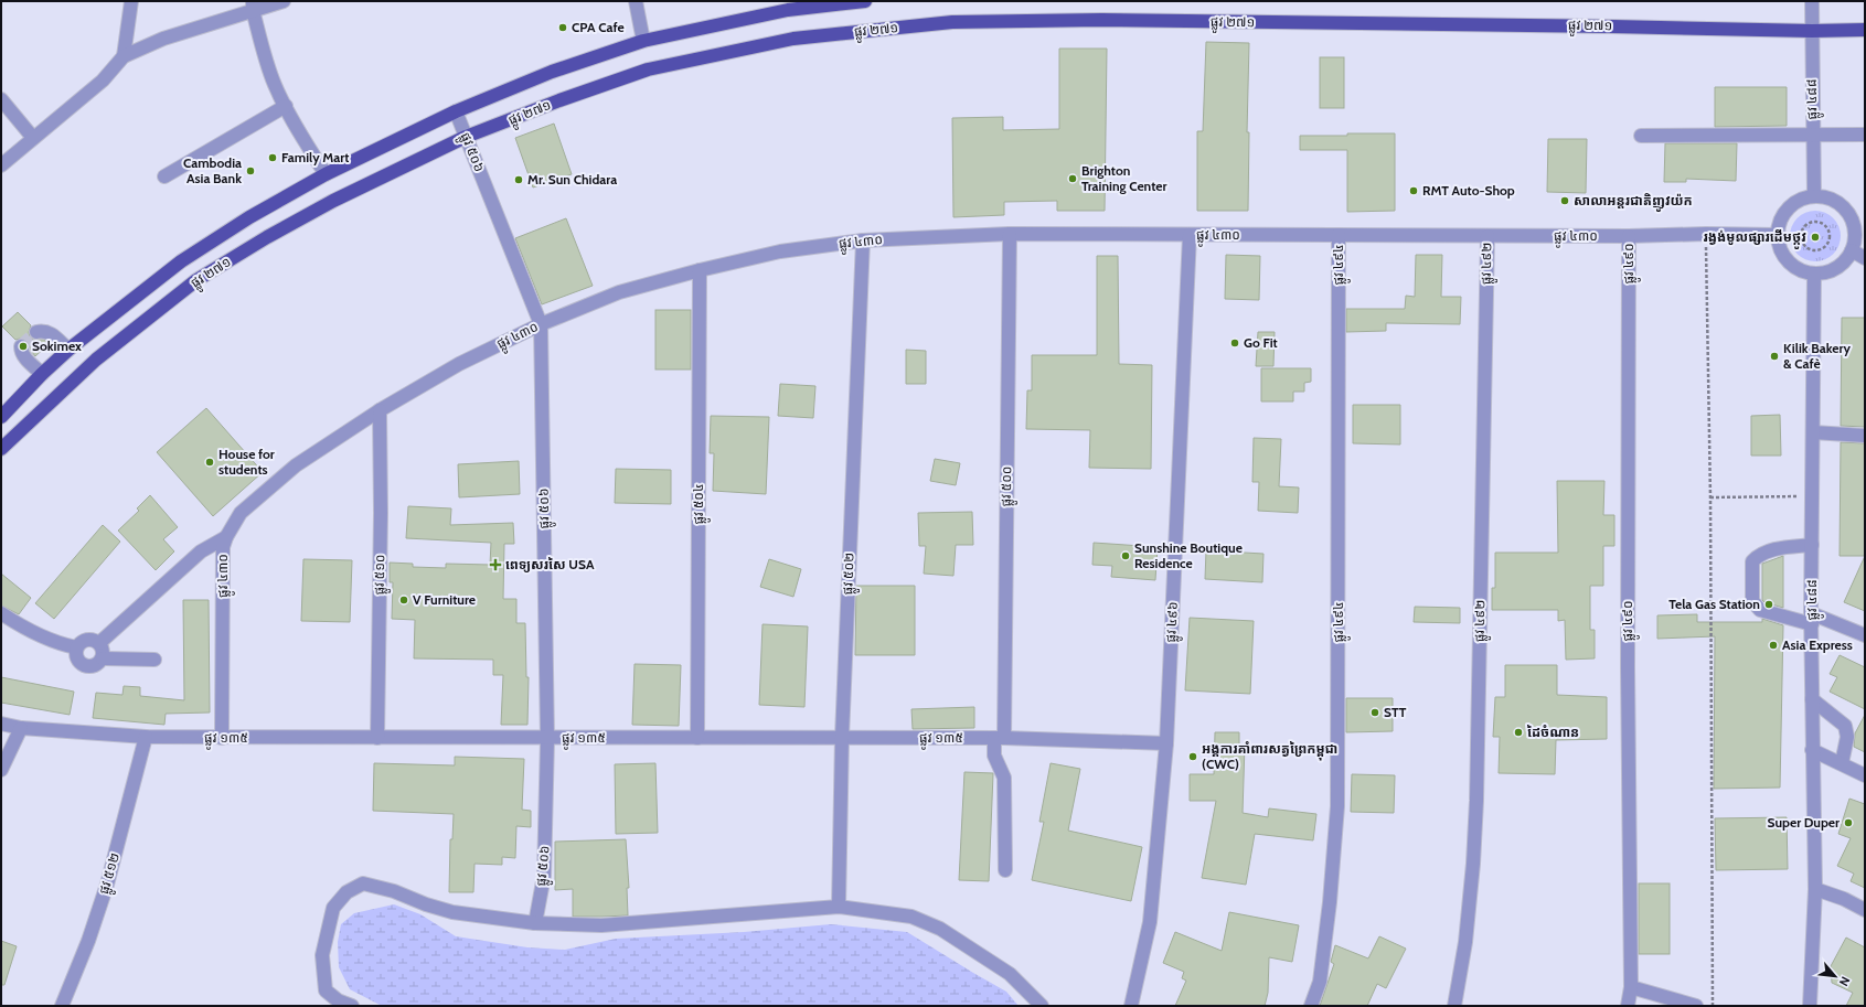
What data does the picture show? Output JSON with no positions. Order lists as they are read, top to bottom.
{
  "streets": {
    "main road": ["ផ្លូវ ២៧១"],
    "street": [
      "ផ្លូវ ៤៨៨",
      "ផ្លូវ ៥០៦",
      "ផ្លូវ ៤៣០",
      "ផ្លូវ ៤៩២",
      "ផ្លូវ ៤៩០",
      "ផ្លូវ ៤៩៤",
      "ផ្លូវ ៥០០",
      "ផ្លូវ ៥០៤",
      "ផ្លូវ ៥០២",
      "ផ្លូវ ៥១០",
      "ផ្លូវ ៤៩៦",
      "ផ្លូវ ១៣៥",
      "ផ្លូវ ៥១២"
    ]
  },
  "crossings": [
    ["ផ្លូវ ២៧១", "ផ្លូវ ៤៨៨"],
    ["ផ្លូវ ២៧១", "ផ្លូវ ៥០៦"],
    ["ផ្លូវ ៥០៦", "ផ្លូវ ៤៣០"],
    ["ផ្លូវ ៥០៦", "ផ្លូវ ១៣៥"],
    ["ផ្លូវ ៤៣០", "ផ្លូវ ៤៩២"],
    ["ផ្លូវ ៤៣០", "ផ្លូវ ៤៩០"],
    ["ផ្លូវ ៤៣០", "ផ្លូវ ៤៩៤"],
    ["ផ្លូវ ៤៣០", "ផ្លូវ ៥០០"],
    ["ផ្លូវ ៤៣០", "ផ្លូវ ៥០៤"],
    ["ផ្លូវ ៤៣០", "ផ្លូវ ៥០២"],
    ["ផ្លូវ ៤៣០", "ផ្លូវ ៥១០"],
    ["ផ្លូវ ៤៣០", "ផ្លូវ ៤៩៦"],
    ["ផ្លូវ ៤៣០", "ផ្លូវ ១៣៥"],
    ["ផ្លូវ ៥០០", "ផ្លូវ ១៣៥"],
    ["ផ្លូវ ៥០៤", "ផ្លូវ ១៣៥"],
    ["ផ្លូវ ៥០២", "ផ្លូវ ១៣៥"],
    ["ផ្លូវ ៥១០", "ផ្លូវ ១៣៥"],
    ["ផ្លូវ ៤៩៦", "ផ្លូវ ១៣៥"],
    ["ផ្លូវ ១៣៥", "ផ្លូវ ៥១២"]
  ],
  "places": {
    "other": [
      "CPA Cafe",
      "Family Mart",
      "Cambodia Asia Bank",
      "Brighton Training Center",
      "Mr. Sun Chidara",
      "RMT Auto-Shop",
      "សាលាអន្តរជាតិញូវយ៉ក",
      "រង្វង់មូលផ្សារដើមថ្កូវ",
      "Go Fit",
      "Sokimex",
      "Kilik Bakery & Cafè",
      "House for students",
      "Sunshine Boutique Residence",
      "V Furniture",
      "Tela Gas Station",
      "Asia Express",
      "STT",
      "ដៃចំណាន",
      "អង្គការគាំពារសត្វព្រៃកម្ពុជា (CWC)",
      "Super Duper"
    ],
    "health": ["ពេទ្យសរសៃ USA"]
  },
  "north": "bottom right"
}
